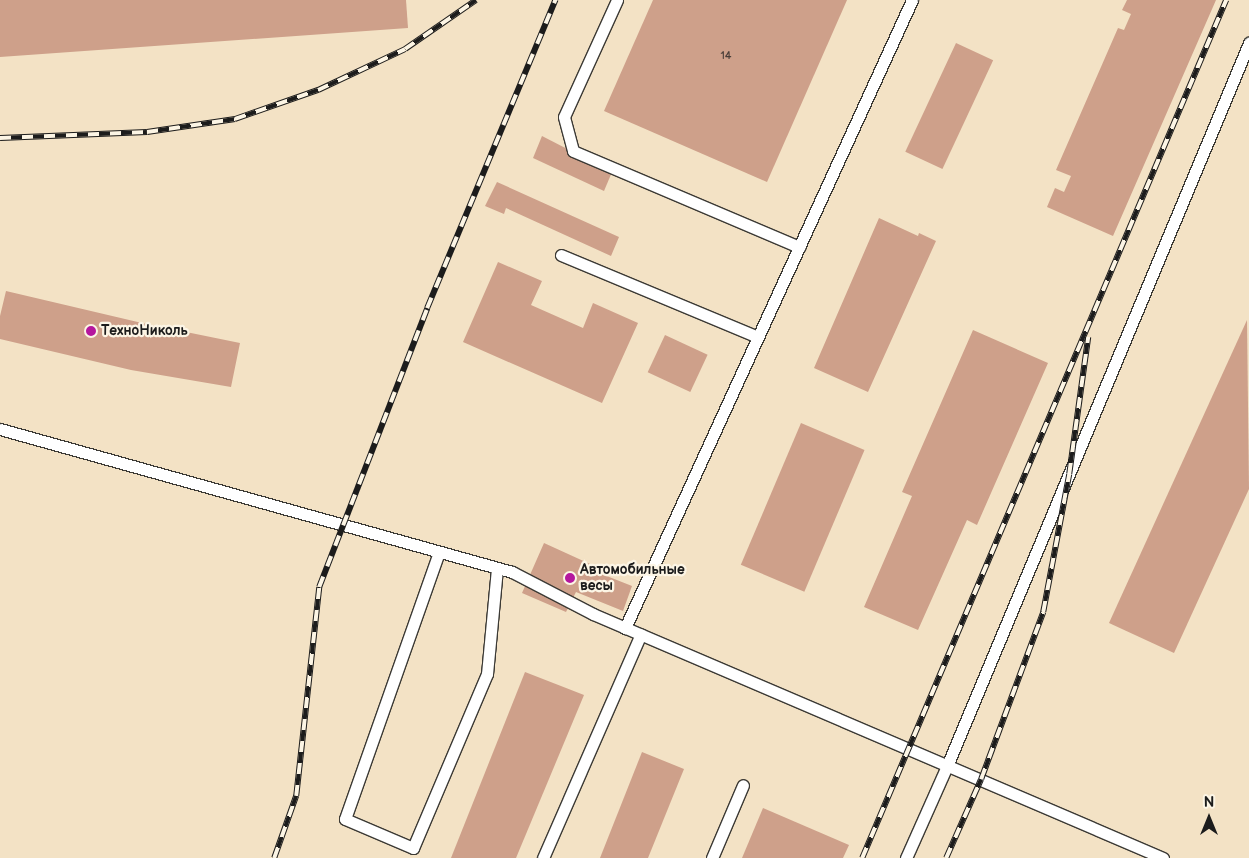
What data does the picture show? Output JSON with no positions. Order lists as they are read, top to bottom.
{
  "places": ["ТехноНиколь", "Автомобильные весы"],
  "house_numbers": ["14"],
  "north": "top"
}
